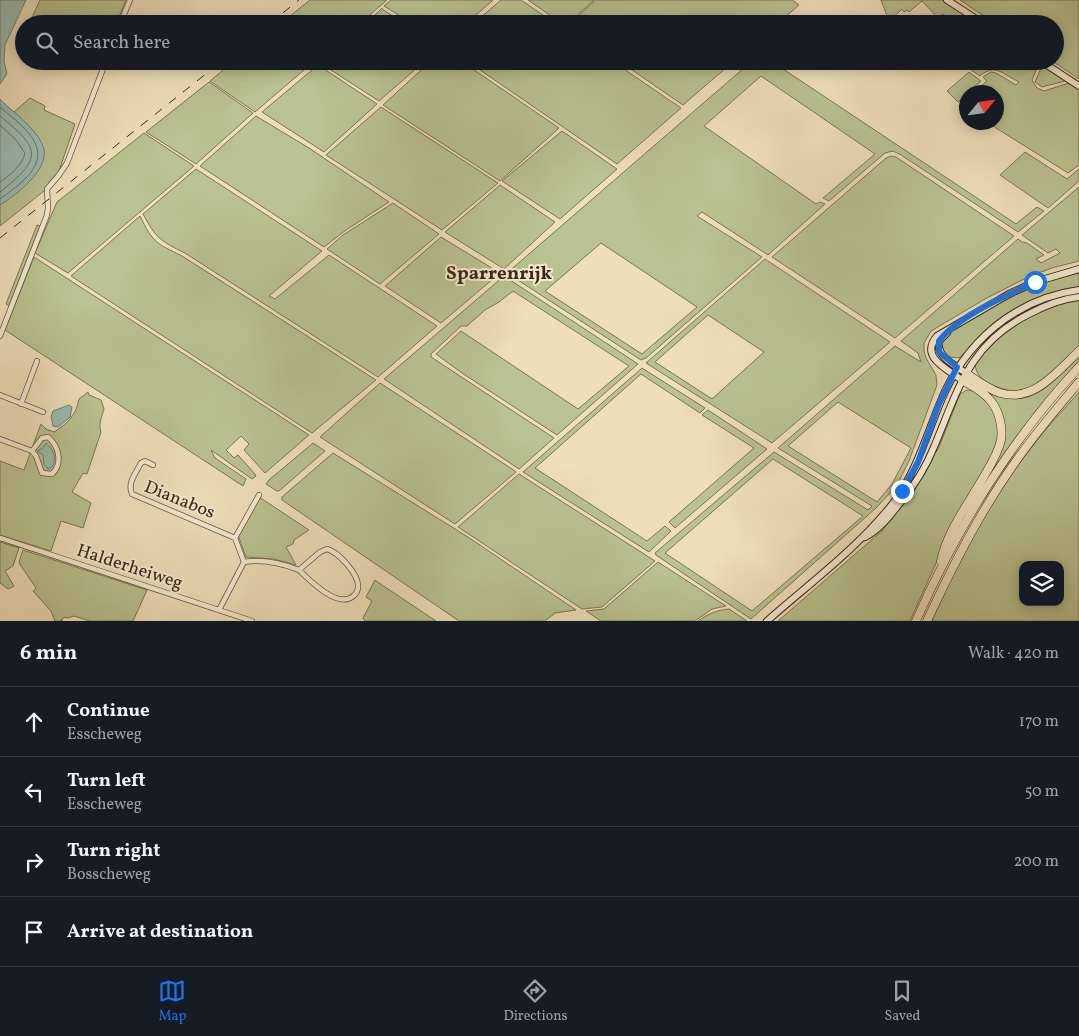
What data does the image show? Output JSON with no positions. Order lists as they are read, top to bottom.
{
  "streets": {
    "street": ["Dianabos", "Halderheiweg"]
  },
  "districts": ["Sparrenrijk"],
  "north": "top right",
  "page": {
    "search": "Search here",
    "heading": ["6 min", "Walk · 420 m"],
    "list": [
      ["Continue", "Esscheweg", "170 m"],
      ["Turn left", "Esscheweg", "50 m"],
      ["Turn right", "Bosscheweg", "200 m"],
      "Arrive at destination"
    ],
    "nav": ["Map", "Directions", "Saved"]
  }
}
